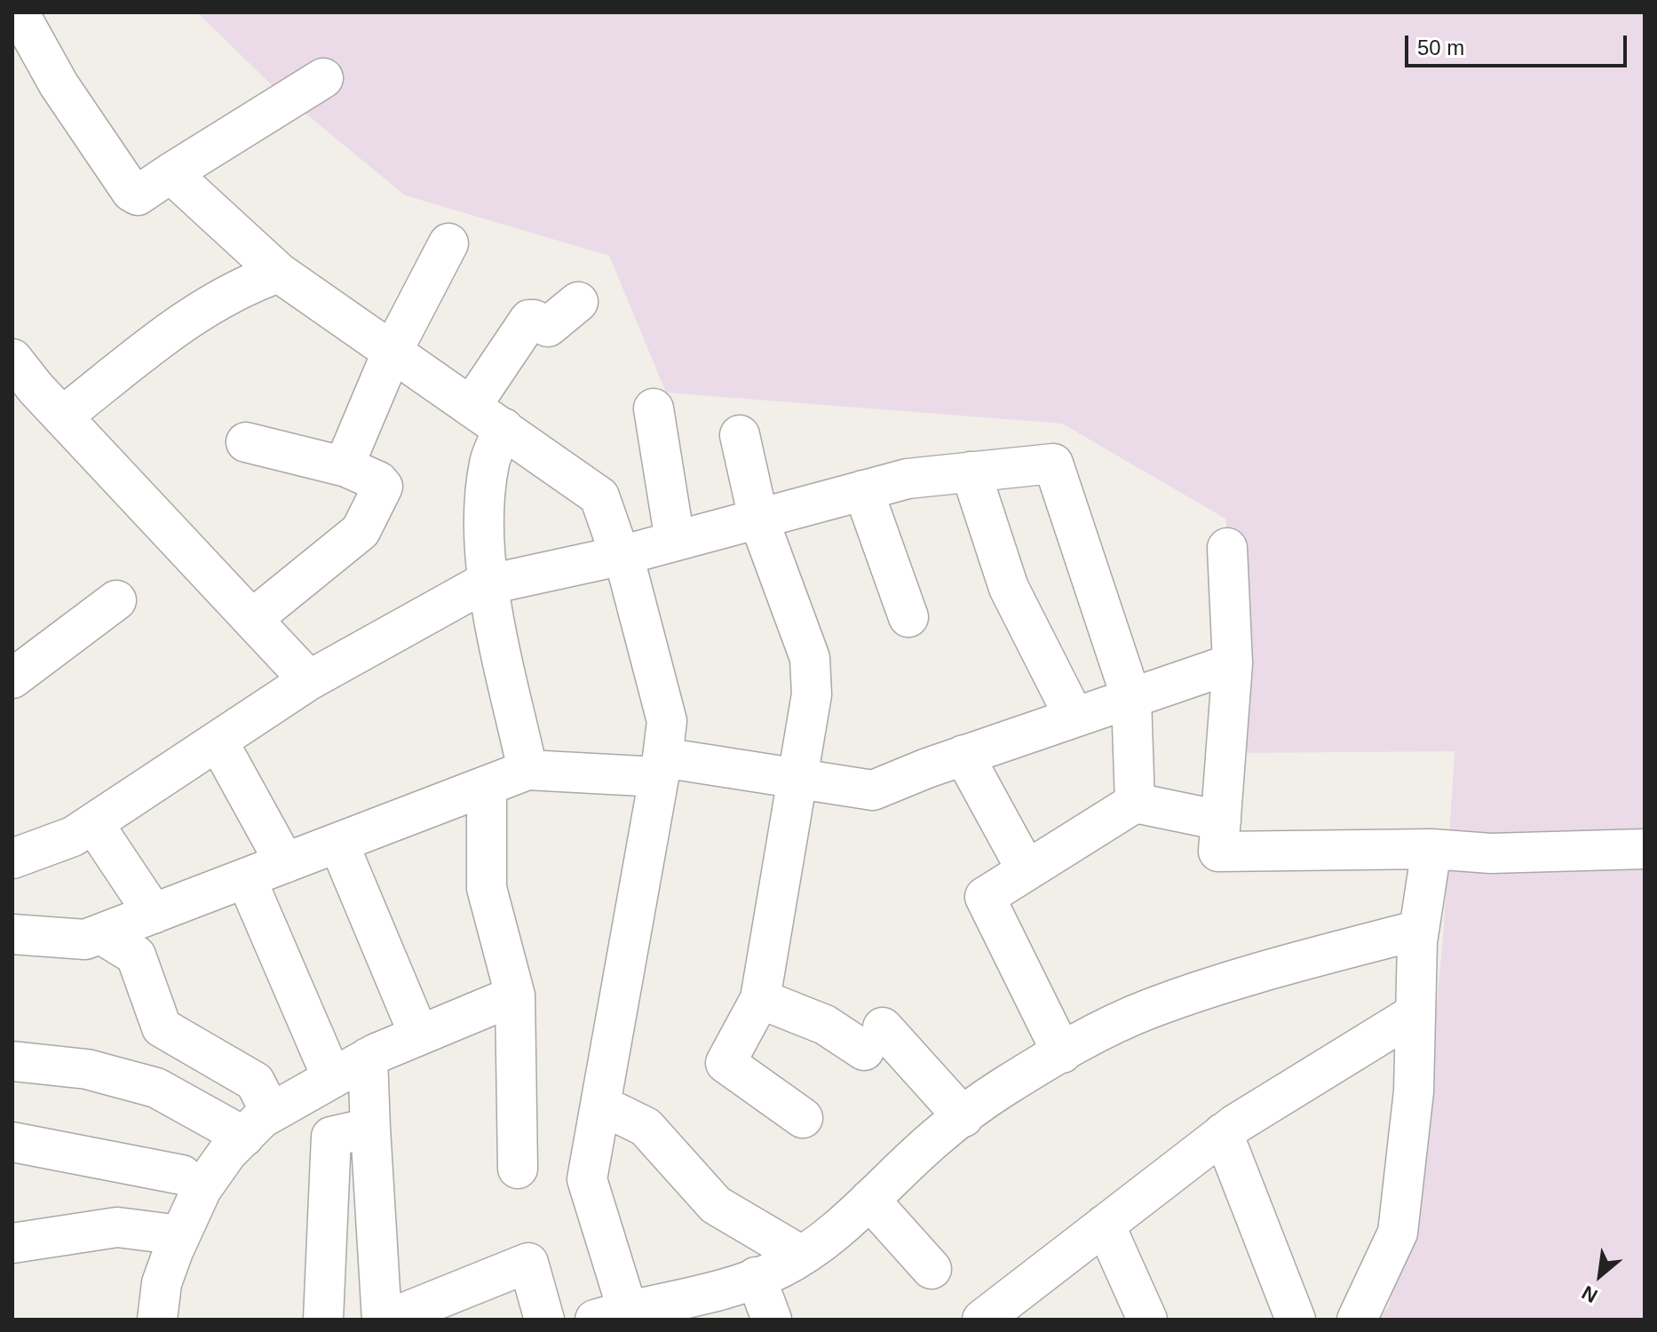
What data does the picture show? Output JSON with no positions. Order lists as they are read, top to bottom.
{
  "scale_bar": "50 m",
  "north": "bottom left"
}
